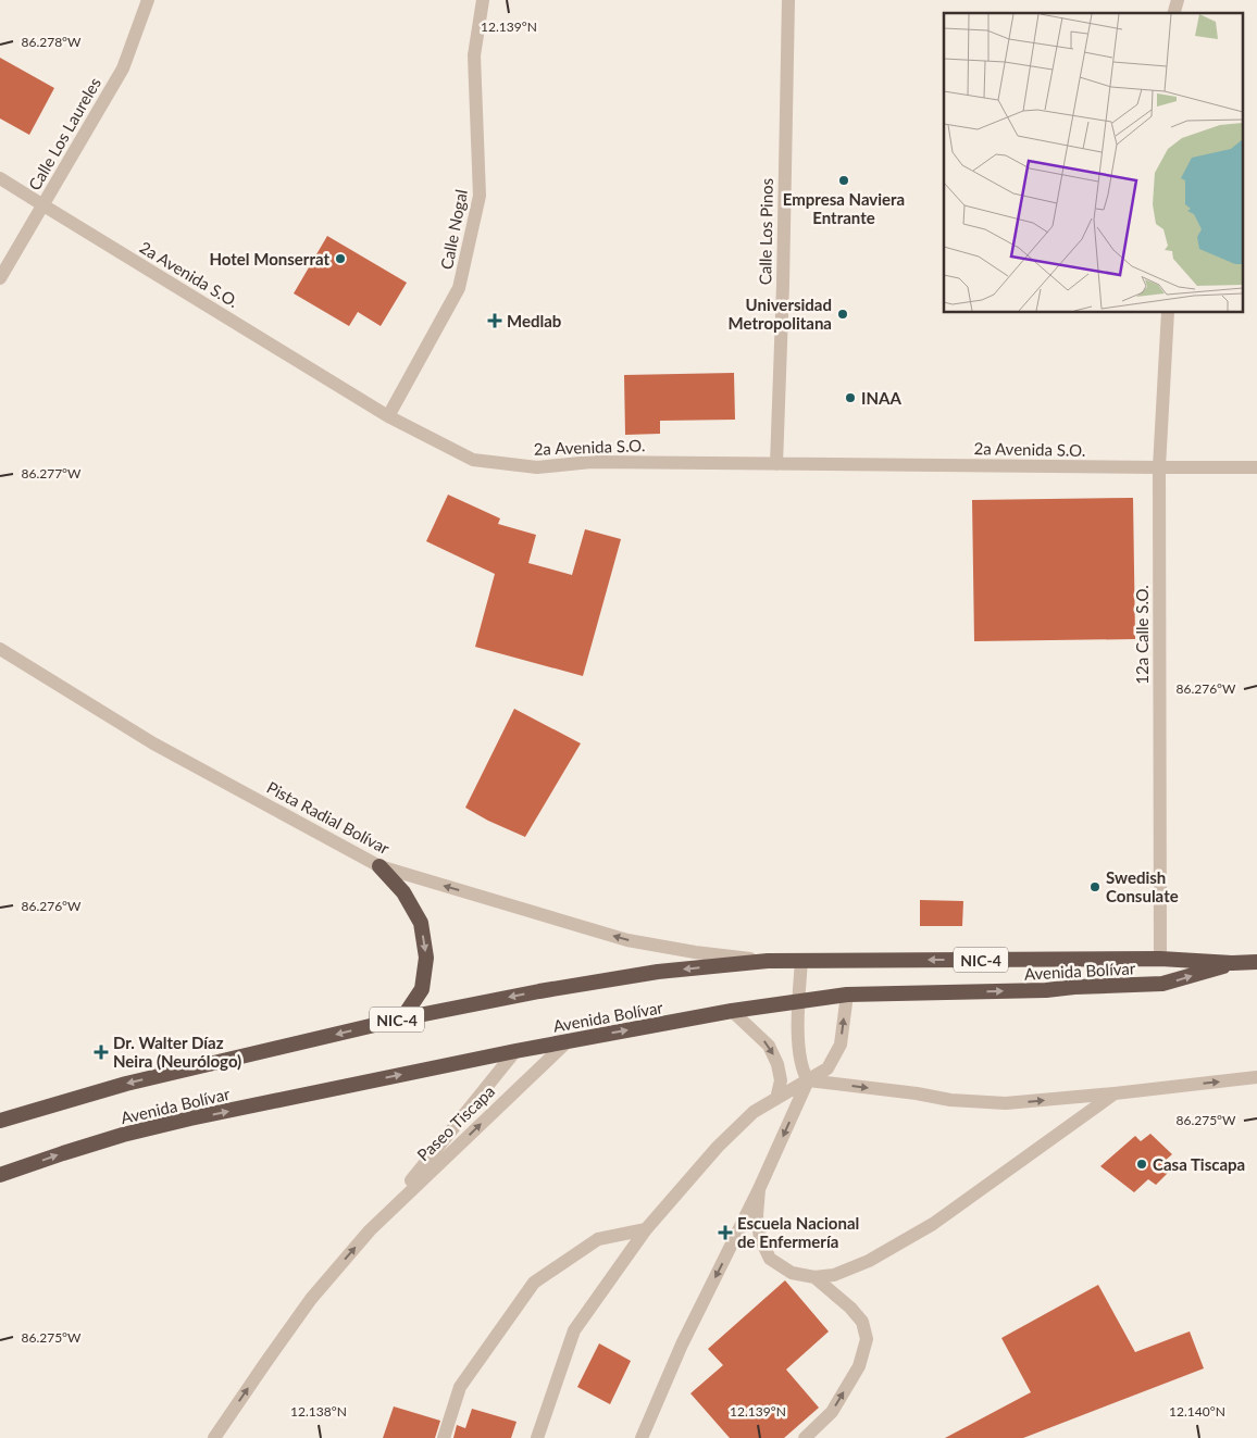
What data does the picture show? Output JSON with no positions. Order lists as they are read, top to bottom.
{
  "streets": {
    "highway": ["NIC-4", "Avenida Bolívar"],
    "street": [
      "Calle Los Laureles",
      "Calle Nogal",
      "Calle Los Pinos",
      "2a Avenida S.O.",
      "12a Calle S.O.",
      "Pista Radial Bolívar",
      "Paseo Tiscapa"
    ]
  },
  "crossings": [
    ["Calle Los Laureles", "2a Avenida S.O."],
    ["Calle Nogal", "2a Avenida S.O."],
    ["Calle Los Pinos", "2a Avenida S.O."],
    ["2a Avenida S.O.", "12a Calle S.O."],
    ["12a Calle S.O.", "Avenida Bolívar"],
    ["Pista Radial Bolívar", "Avenida Bolívar"],
    ["Avenida Bolívar", "Paseo Tiscapa"]
  ],
  "one_way": ["Pista Radial Bolívar"],
  "places": {
    "other": [
      "Empresa Naviera Entrante",
      "Hotel Monserrat",
      "Universidad Metropolitana",
      "INAA",
      "Swedish Consulate",
      "Casa Tiscapa"
    ],
    "health": ["Medlab", "Dr. Walter Díaz Neira (Neurólogo)", "Escuela Nacional de Enfermería"]
  },
  "coordinates": [
    "12.139°N",
    "86.278°W",
    "86.277°W",
    "86.276°W",
    "86.275°W",
    "12.138°N",
    "12.140°N"
  ]
}
